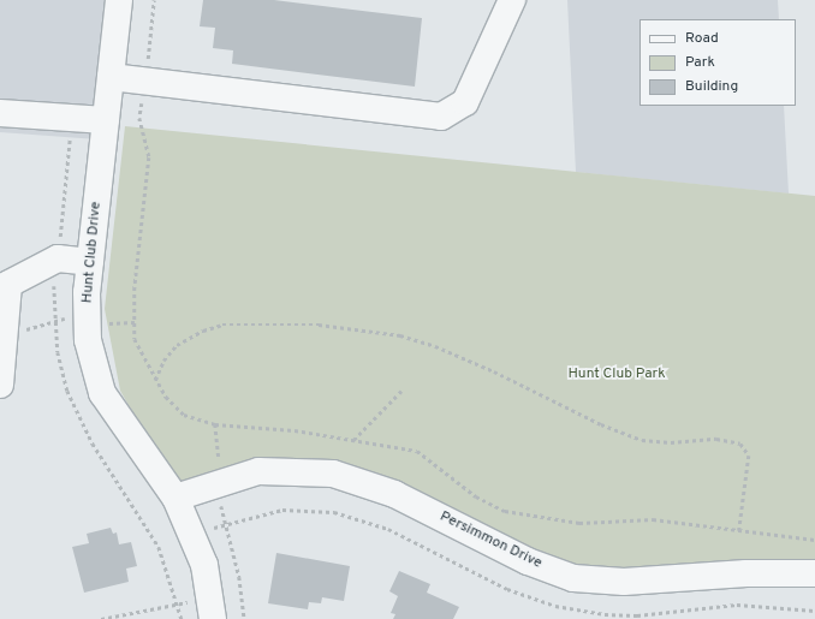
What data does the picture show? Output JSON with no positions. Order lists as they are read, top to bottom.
{
  "streets": {
    "street": ["Hunt Club Drive", "Persimmon Drive"]
  },
  "crossings": [
    ["Hunt Club Drive", "Persimmon Drive"]
  ],
  "parks": ["Hunt Club Park"],
  "legend": ["Road", "Park", "Building"]
}
